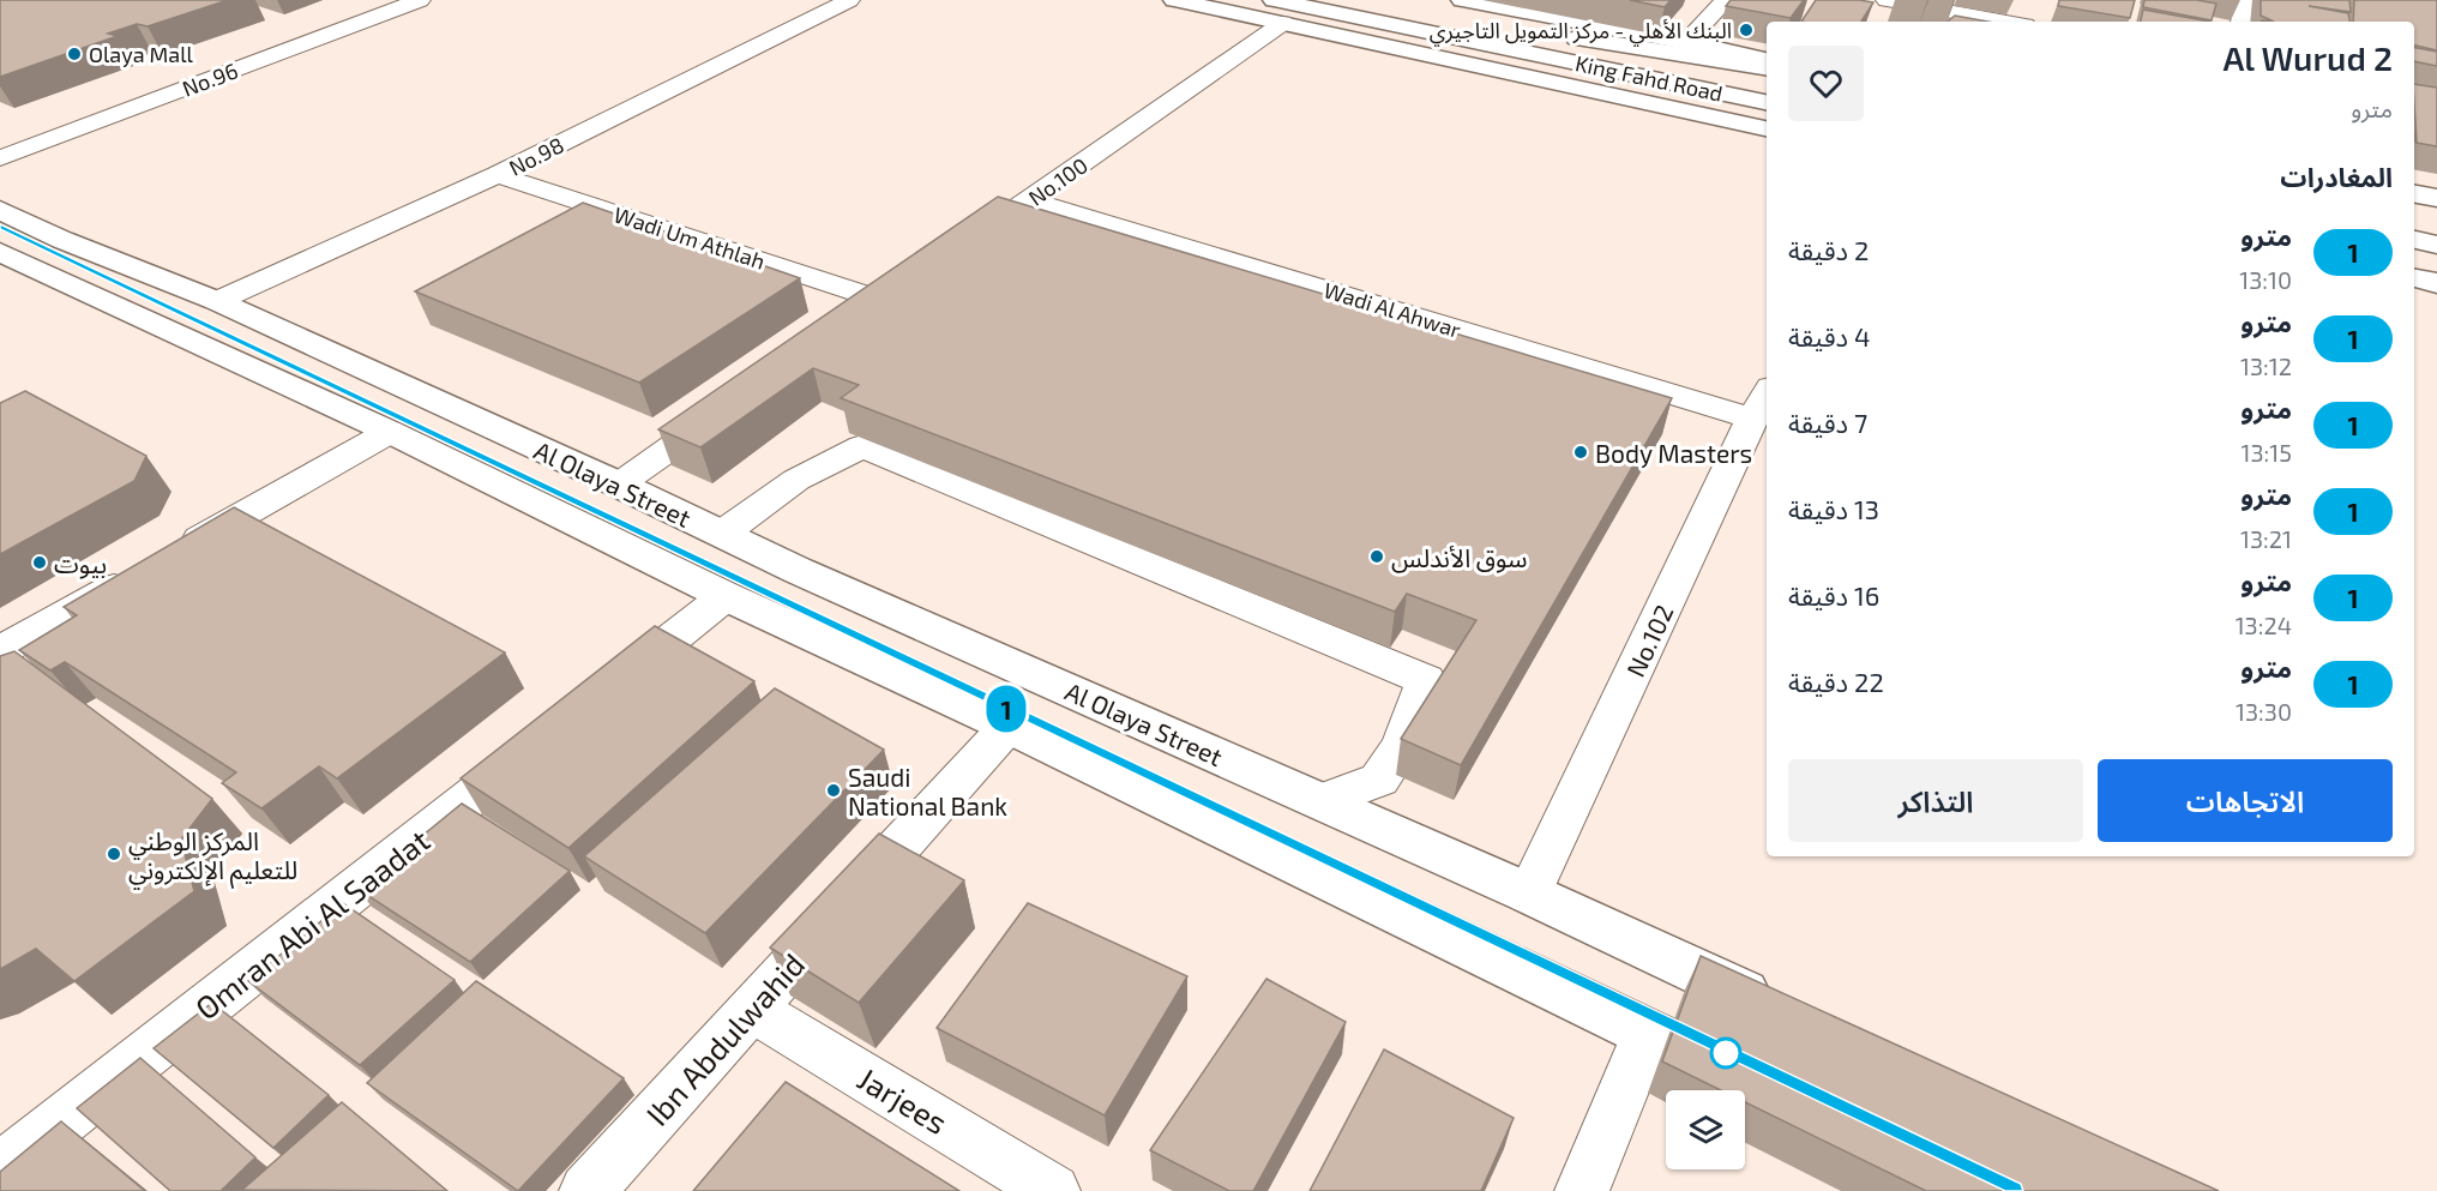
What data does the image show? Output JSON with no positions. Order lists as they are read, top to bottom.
{
  "streets": {
    "main road": ["King Fahd Road", "Al Olaya Street"],
    "street": [
      "No.96",
      "No.98",
      "No.100",
      "Wadi Um Athlah",
      "Wadi Al Ahwar",
      "No.102",
      "Omran Abi Al Saadat",
      "Ibn Abdulwahid",
      "Jarjees"
    ]
  },
  "crossings": [
    ["King Fahd Road", "No.100"],
    ["No.98", "Wadi Um Athlah"],
    ["No.98", "Al Olaya Street"],
    ["No.100", "Wadi Al Ahwar"],
    ["Wadi Al Ahwar", "No.102"],
    ["Al Olaya Street", "No.102"],
    ["Al Olaya Street", "Ibn Abdulwahid"],
    ["Ibn Abdulwahid", "Jarjees"]
  ],
  "places": [
    "البنك الأهلي - مركز التمويل التاجيري",
    "Olaya Mall",
    "Body Masters",
    "سوق الأندلس",
    "بيوت",
    "Saudi National Bank",
    "المركز الوطني للتعليم الإلكتروني"
  ],
  "lines": ["metro line 1"],
  "page": {
    "on_map": "1",
    "heading": [
      ["Al Wurud 2", "مترو"],
      "المغادرات"
    ],
    "list": [
      {
        "mark": "1",
        "name": "مترو",
        "note": "13:10",
        "value": "2 دقيقة"
      },
      {
        "mark": "1",
        "name": "مترو",
        "note": "13:12",
        "value": "4 دقيقة"
      },
      {
        "mark": "1",
        "name": "مترو",
        "note": "13:15",
        "value": "7 دقيقة"
      },
      {
        "mark": "1",
        "name": "مترو",
        "note": "13:21",
        "value": "13 دقيقة"
      },
      {
        "mark": "1",
        "name": "مترو",
        "note": "13:24",
        "value": "16 دقيقة"
      },
      {
        "mark": "1",
        "name": "مترو",
        "note": "13:30",
        "value": "22 دقيقة"
      }
    ],
    "buttons": ["الاتجاهات", "التذاكر"]
  }
}
